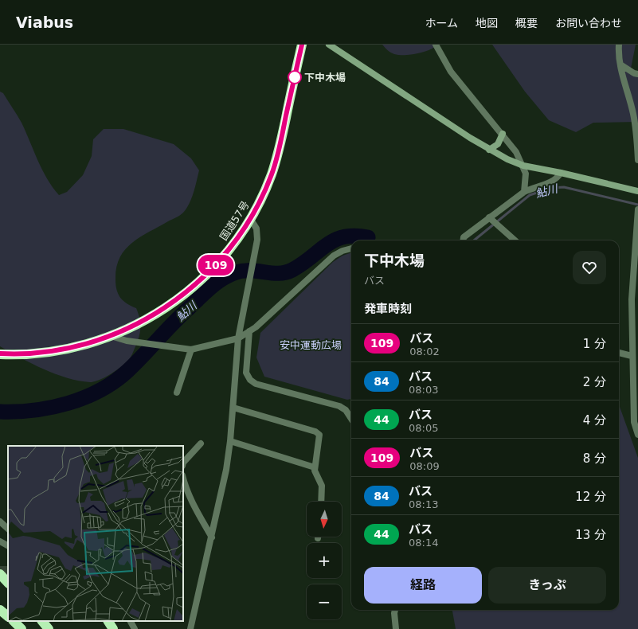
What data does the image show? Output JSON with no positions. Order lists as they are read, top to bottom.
{
  "streets": {
    "highway": ["国道57号"]
  },
  "water": ["鮎川"],
  "parks": ["安中運動広場"],
  "places": ["下中木場"],
  "lines": ["bus line 109"],
  "north": "bottom",
  "page": {
    "header": "Viabus",
    "nav": [
      "ホーム",
      "地図",
      "概要",
      "お問い合わせ"
    ],
    "on_map": "109",
    "heading": [
      ["下中木場", "バス"],
      "発車時刻"
    ],
    "list": [
      {
        "mark": "109",
        "name": "バス",
        "note": "08:02",
        "value": "1 分"
      },
      {
        "mark": "84",
        "name": "バス",
        "note": "08:03",
        "value": "2 分"
      },
      {
        "mark": "44",
        "name": "バス",
        "note": "08:05",
        "value": "4 分"
      },
      {
        "mark": "109",
        "name": "バス",
        "note": "08:09",
        "value": "8 分"
      },
      {
        "mark": "84",
        "name": "バス",
        "note": "08:13",
        "value": "12 分"
      },
      {
        "mark": "44",
        "name": "バス",
        "note": "08:14",
        "value": "13 分"
      }
    ],
    "map_buttons": ["+", "−"],
    "buttons": ["経路", "きっぷ"]
  }
}
